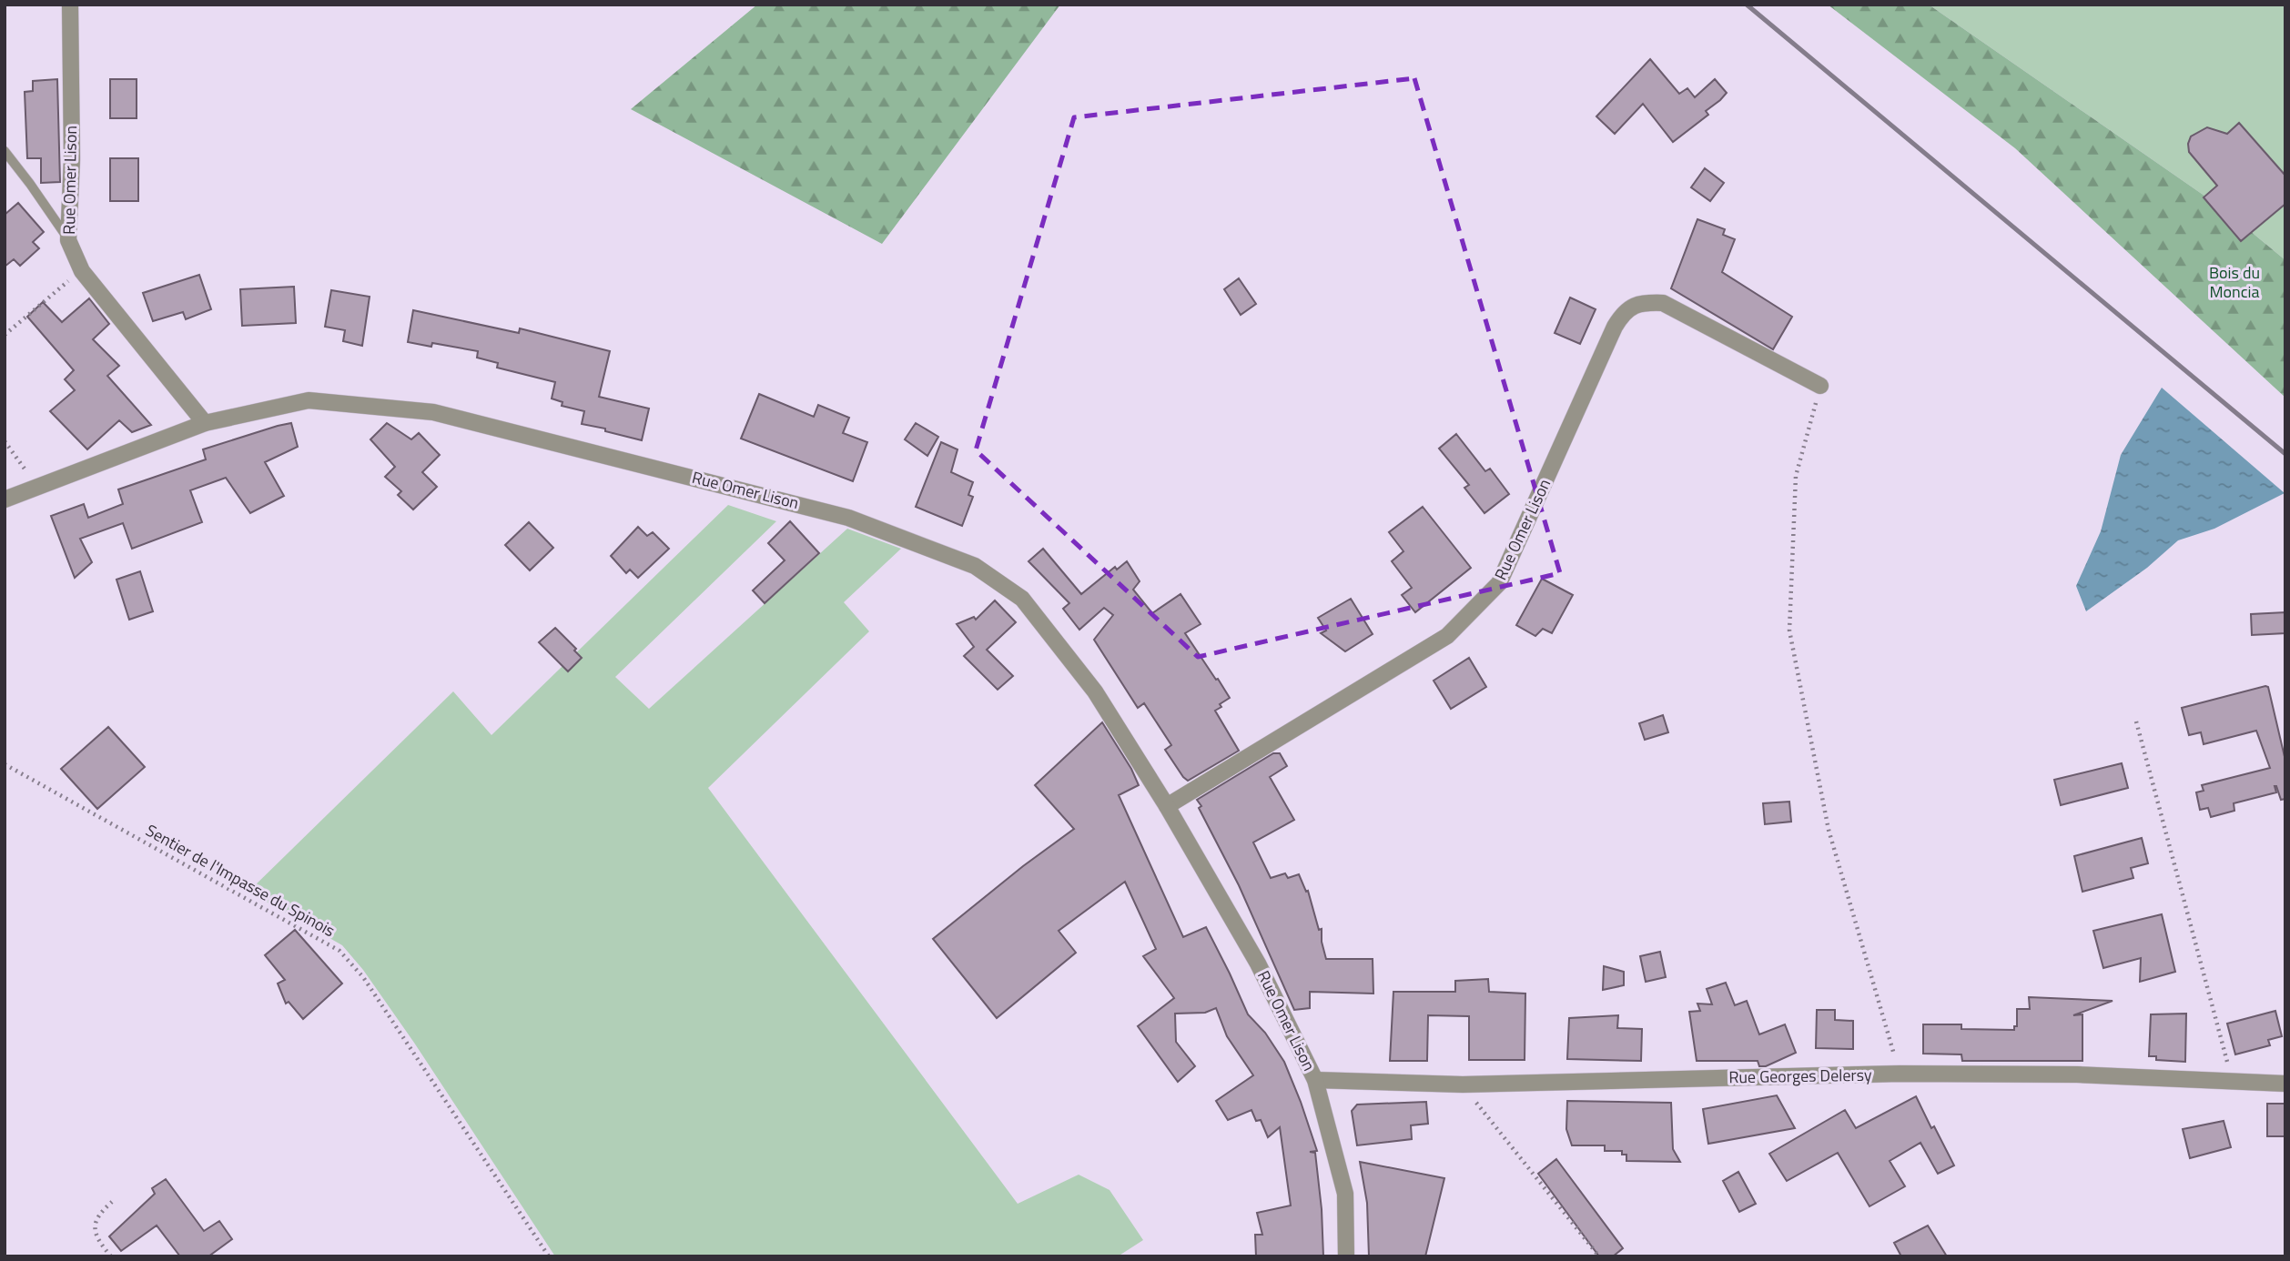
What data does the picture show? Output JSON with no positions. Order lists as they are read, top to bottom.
{
  "streets": {
    "street": ["Rue Omer Lison", "Rue Georges Delersy"],
    "path": ["Sentier de l'Impasse du Spinois"]
  },
  "crossings": [
    ["Rue Omer Lison", "Rue Georges Delersy"]
  ],
  "parks": ["Bois du Moncia"]
}
